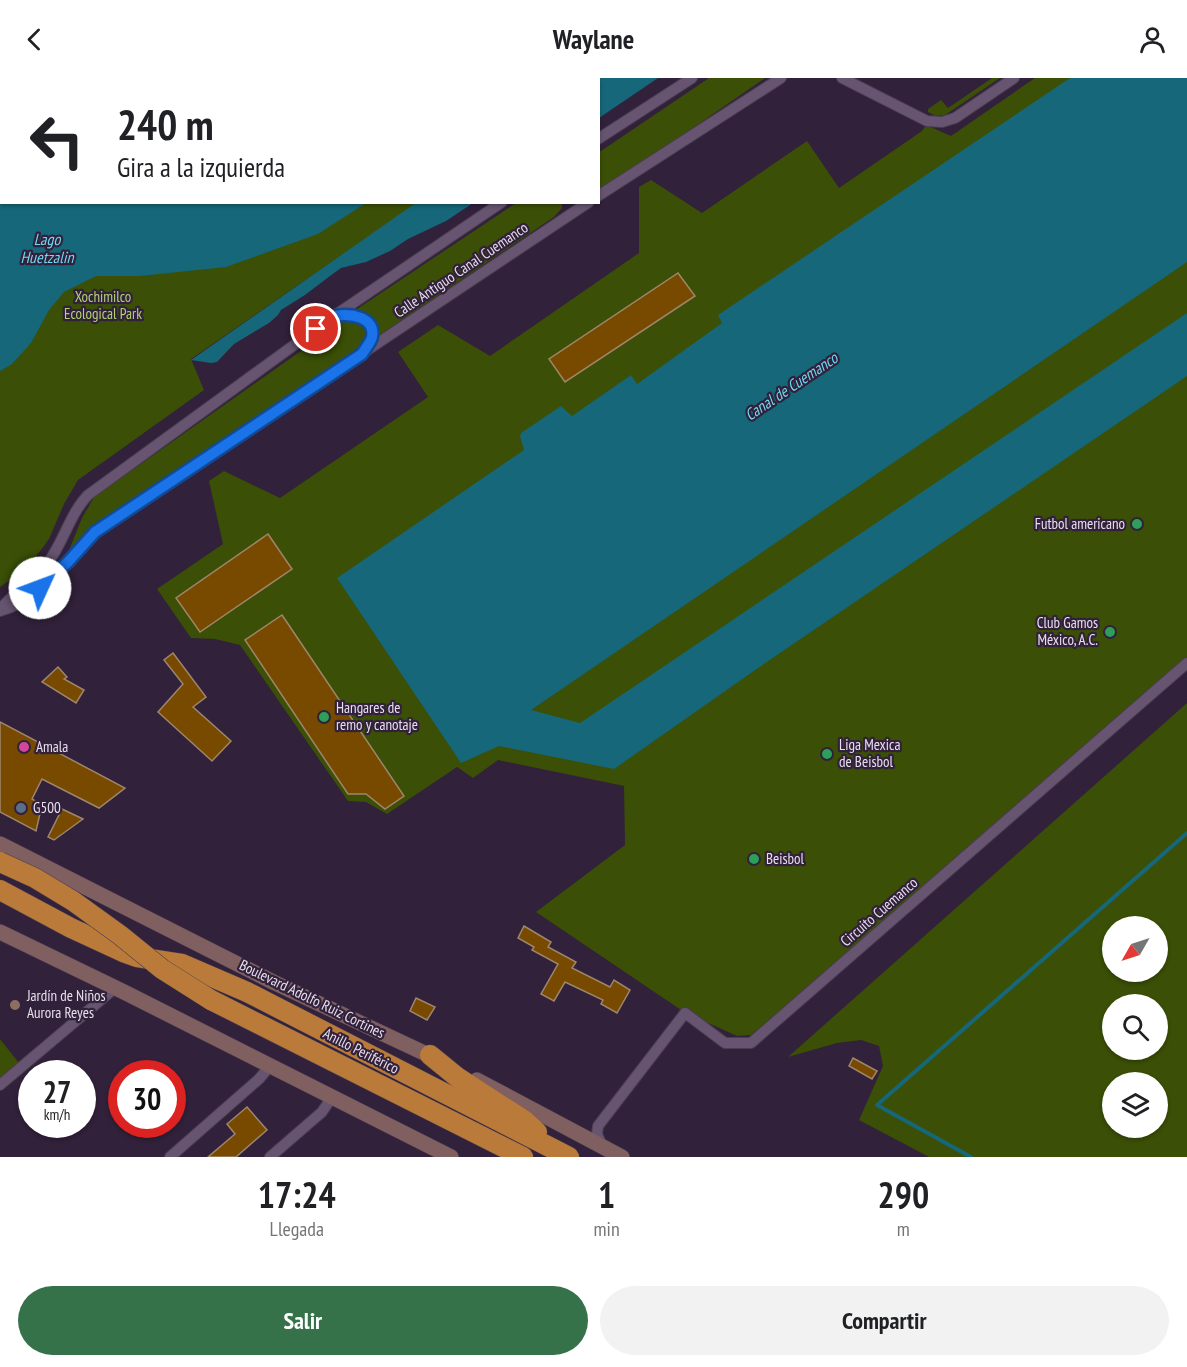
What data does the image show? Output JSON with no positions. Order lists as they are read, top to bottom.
{
  "streets": {
    "highway": ["Anillo Periférico"],
    "main road": ["Boulevard Adolfo Ruiz Cortines"],
    "street": ["Calle Antiguo Canal Cuemanco", "Circuito Cuemanco"]
  },
  "crossings": [
    ["Circuito Cuemanco", "Boulevard Adolfo Ruiz Cortines"]
  ],
  "water": ["Lago Huetzalin", "Canal de Cuemanco"],
  "parks": ["Xochimilco Ecological Park"],
  "places": [
    "Futbol americano",
    "Club Gamos México, A.C.",
    "Hangares de remo y canotaje",
    "Amala",
    "Liga Mexica de Beisbol",
    "G500",
    "Beisbol",
    "Jardín de Niños Aurora Reyes"
  ],
  "north": "bottom left",
  "page": {
    "header": "Waylane",
    "turn": ["240 m", "Gira a la izquierda"],
    "speed": "27 km/h",
    "limit": "30",
    "eta": [
      "17:24",
      "Llegada",
      "1",
      "min",
      "290",
      "m"
    ],
    "buttons": ["Salir", "Compartir"]
  }
}
